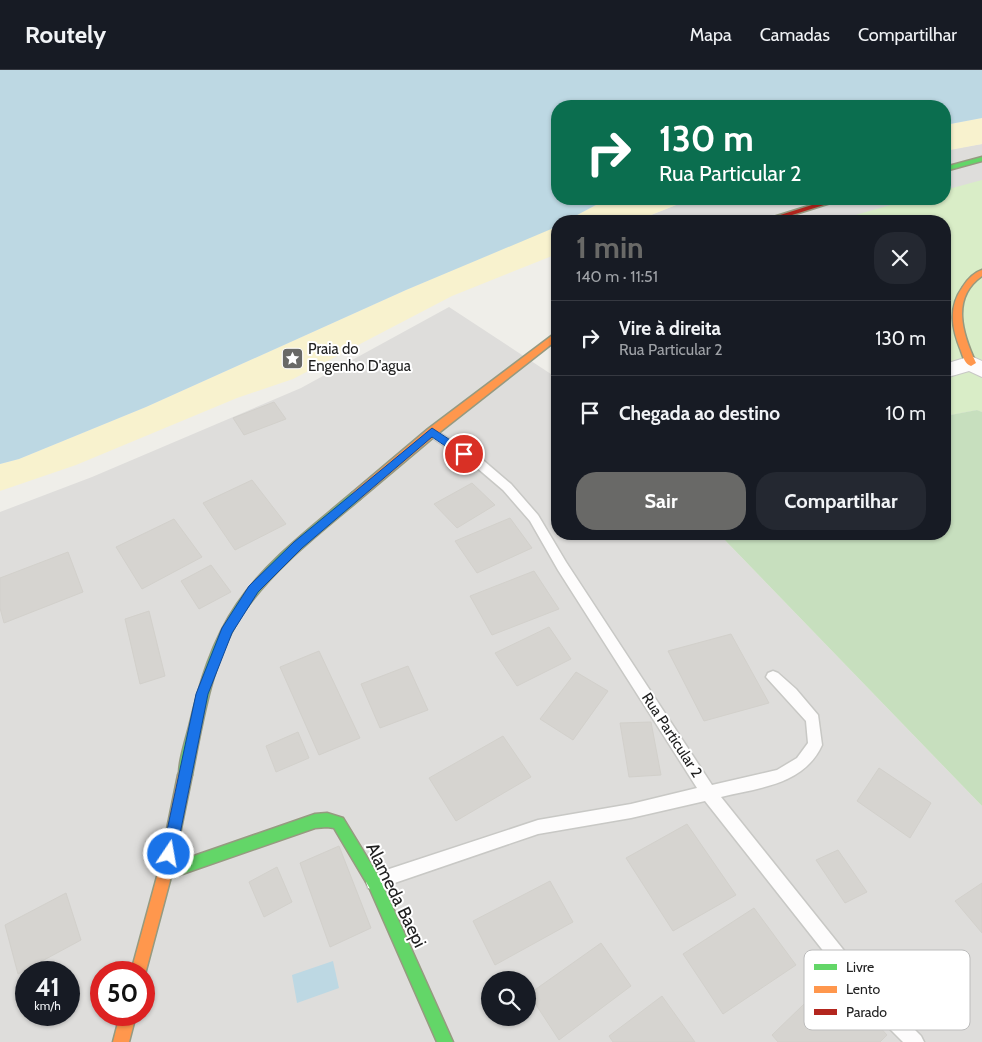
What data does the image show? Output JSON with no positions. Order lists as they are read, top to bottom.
{
  "streets": {
    "main road": ["Alameda Baepi"],
    "lane": ["Rua Particular 2"]
  },
  "places": {
    "place": ["Praia do Engenho D'agua"]
  },
  "legend": ["Livre", "Lento", "Parado"],
  "page": {
    "header": "Routely",
    "nav": ["Mapa", "Camadas", "Compartilhar"],
    "turn": ["130 m", "Rua Particular 2"],
    "heading": ["1 min", "140 m · 11:51"],
    "list": [
      {
        "name": "Vire à direita",
        "note": "Rua Particular 2",
        "value": "130 m"
      },
      {
        "name": "Chegada ao destino",
        "value": "10 m"
      }
    ],
    "buttons": ["Sair", "Compartilhar"],
    "speed": "41 km/h",
    "limit": "50"
  }
}
